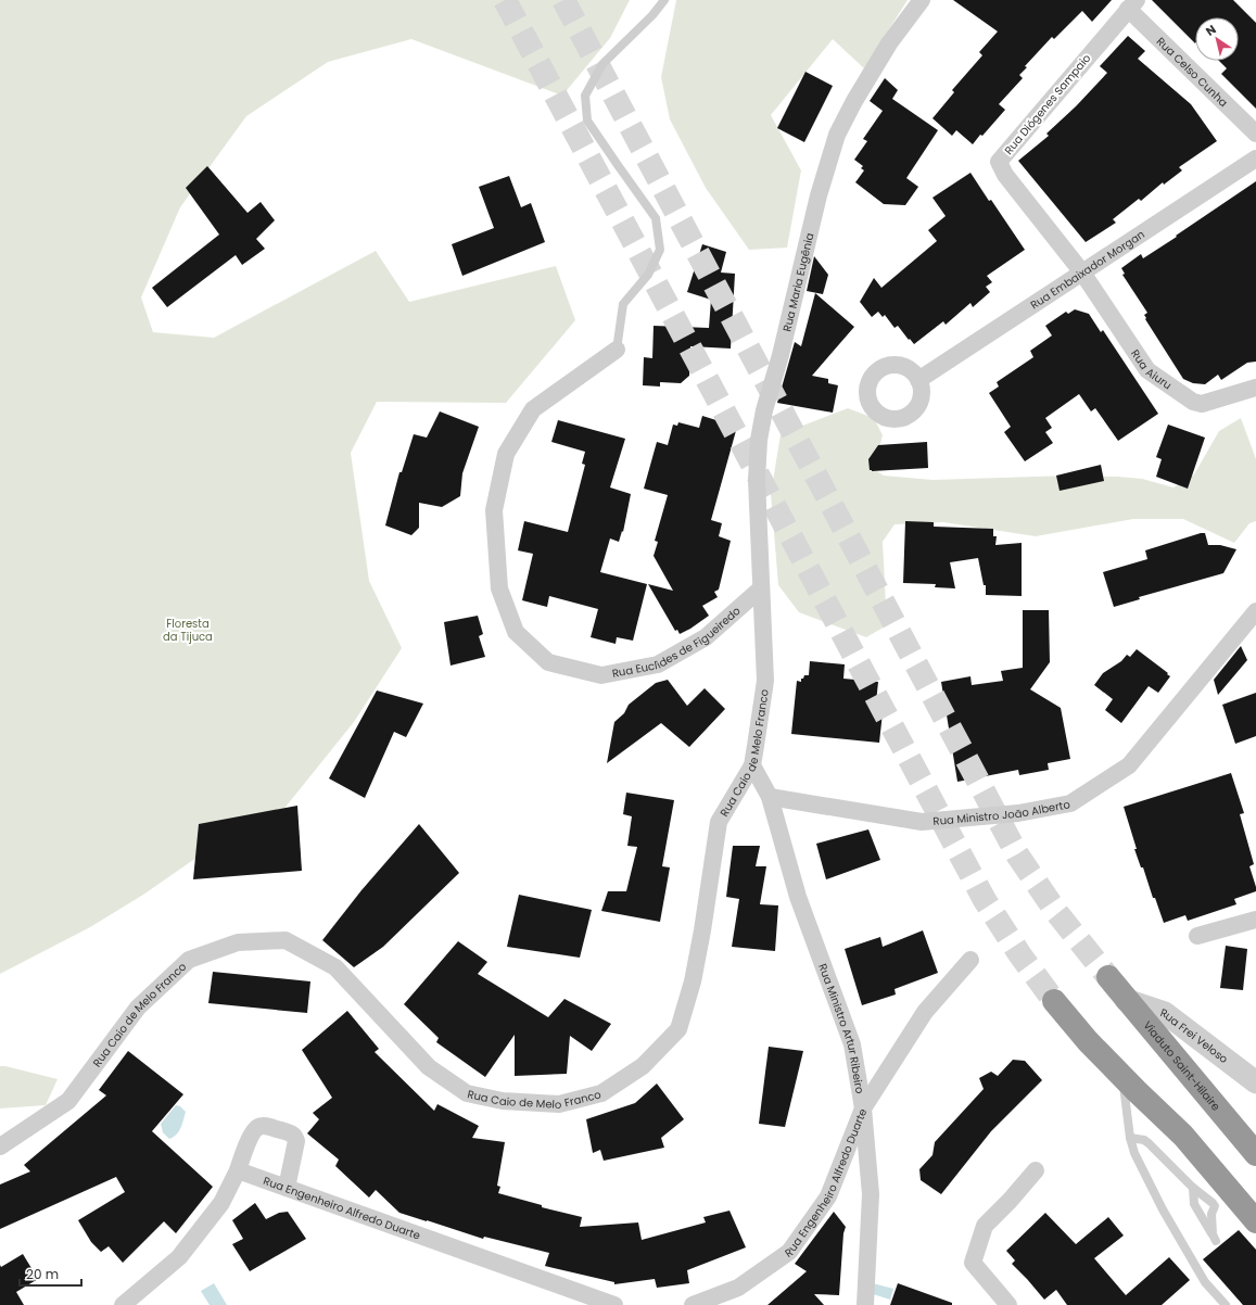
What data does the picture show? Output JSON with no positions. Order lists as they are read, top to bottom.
{
  "streets": {
    "highway": ["Viaduto Saint-Hilaire"],
    "street": [
      "Rua Celso Cunha",
      "Rua Diógenes Sampaio",
      "Rua Embaixador Morgan",
      "Rua Maria Eugênia",
      "Rua Aiuru",
      "Rua Euclides de Figueiredo",
      "Rua Caio de Melo Franco",
      "Rua Ministro João Alberto",
      "Rua Ministro Artur Ribeiro",
      "Rua Frei Veloso",
      "Rua Engenheiro Alfredo Duarte"
    ]
  },
  "crossings": [
    ["Rua Celso Cunha", "Rua Diógenes Sampaio"],
    ["Rua Diógenes Sampaio", "Rua Embaixador Morgan"],
    ["Rua Diógenes Sampaio", "Rua Aiuru"],
    ["Rua Embaixador Morgan", "Rua Aiuru"],
    ["Rua Maria Eugênia", "Rua Euclides de Figueiredo"],
    ["Rua Maria Eugênia", "Rua Caio de Melo Franco"],
    ["Rua Euclides de Figueiredo", "Rua Caio de Melo Franco"],
    ["Rua Caio de Melo Franco", "Rua Ministro Artur Ribeiro"],
    ["Rua Ministro João Alberto", "Rua Ministro Artur Ribeiro"],
    ["Rua Ministro Artur Ribeiro", "Rua Engenheiro Alfredo Duarte"],
    ["Rua Frei Veloso", "Viaduto Saint-Hilaire"]
  ],
  "parks": ["Floresta da Tijuca"],
  "scale_bar": "20 m",
  "north": "top left"
}
